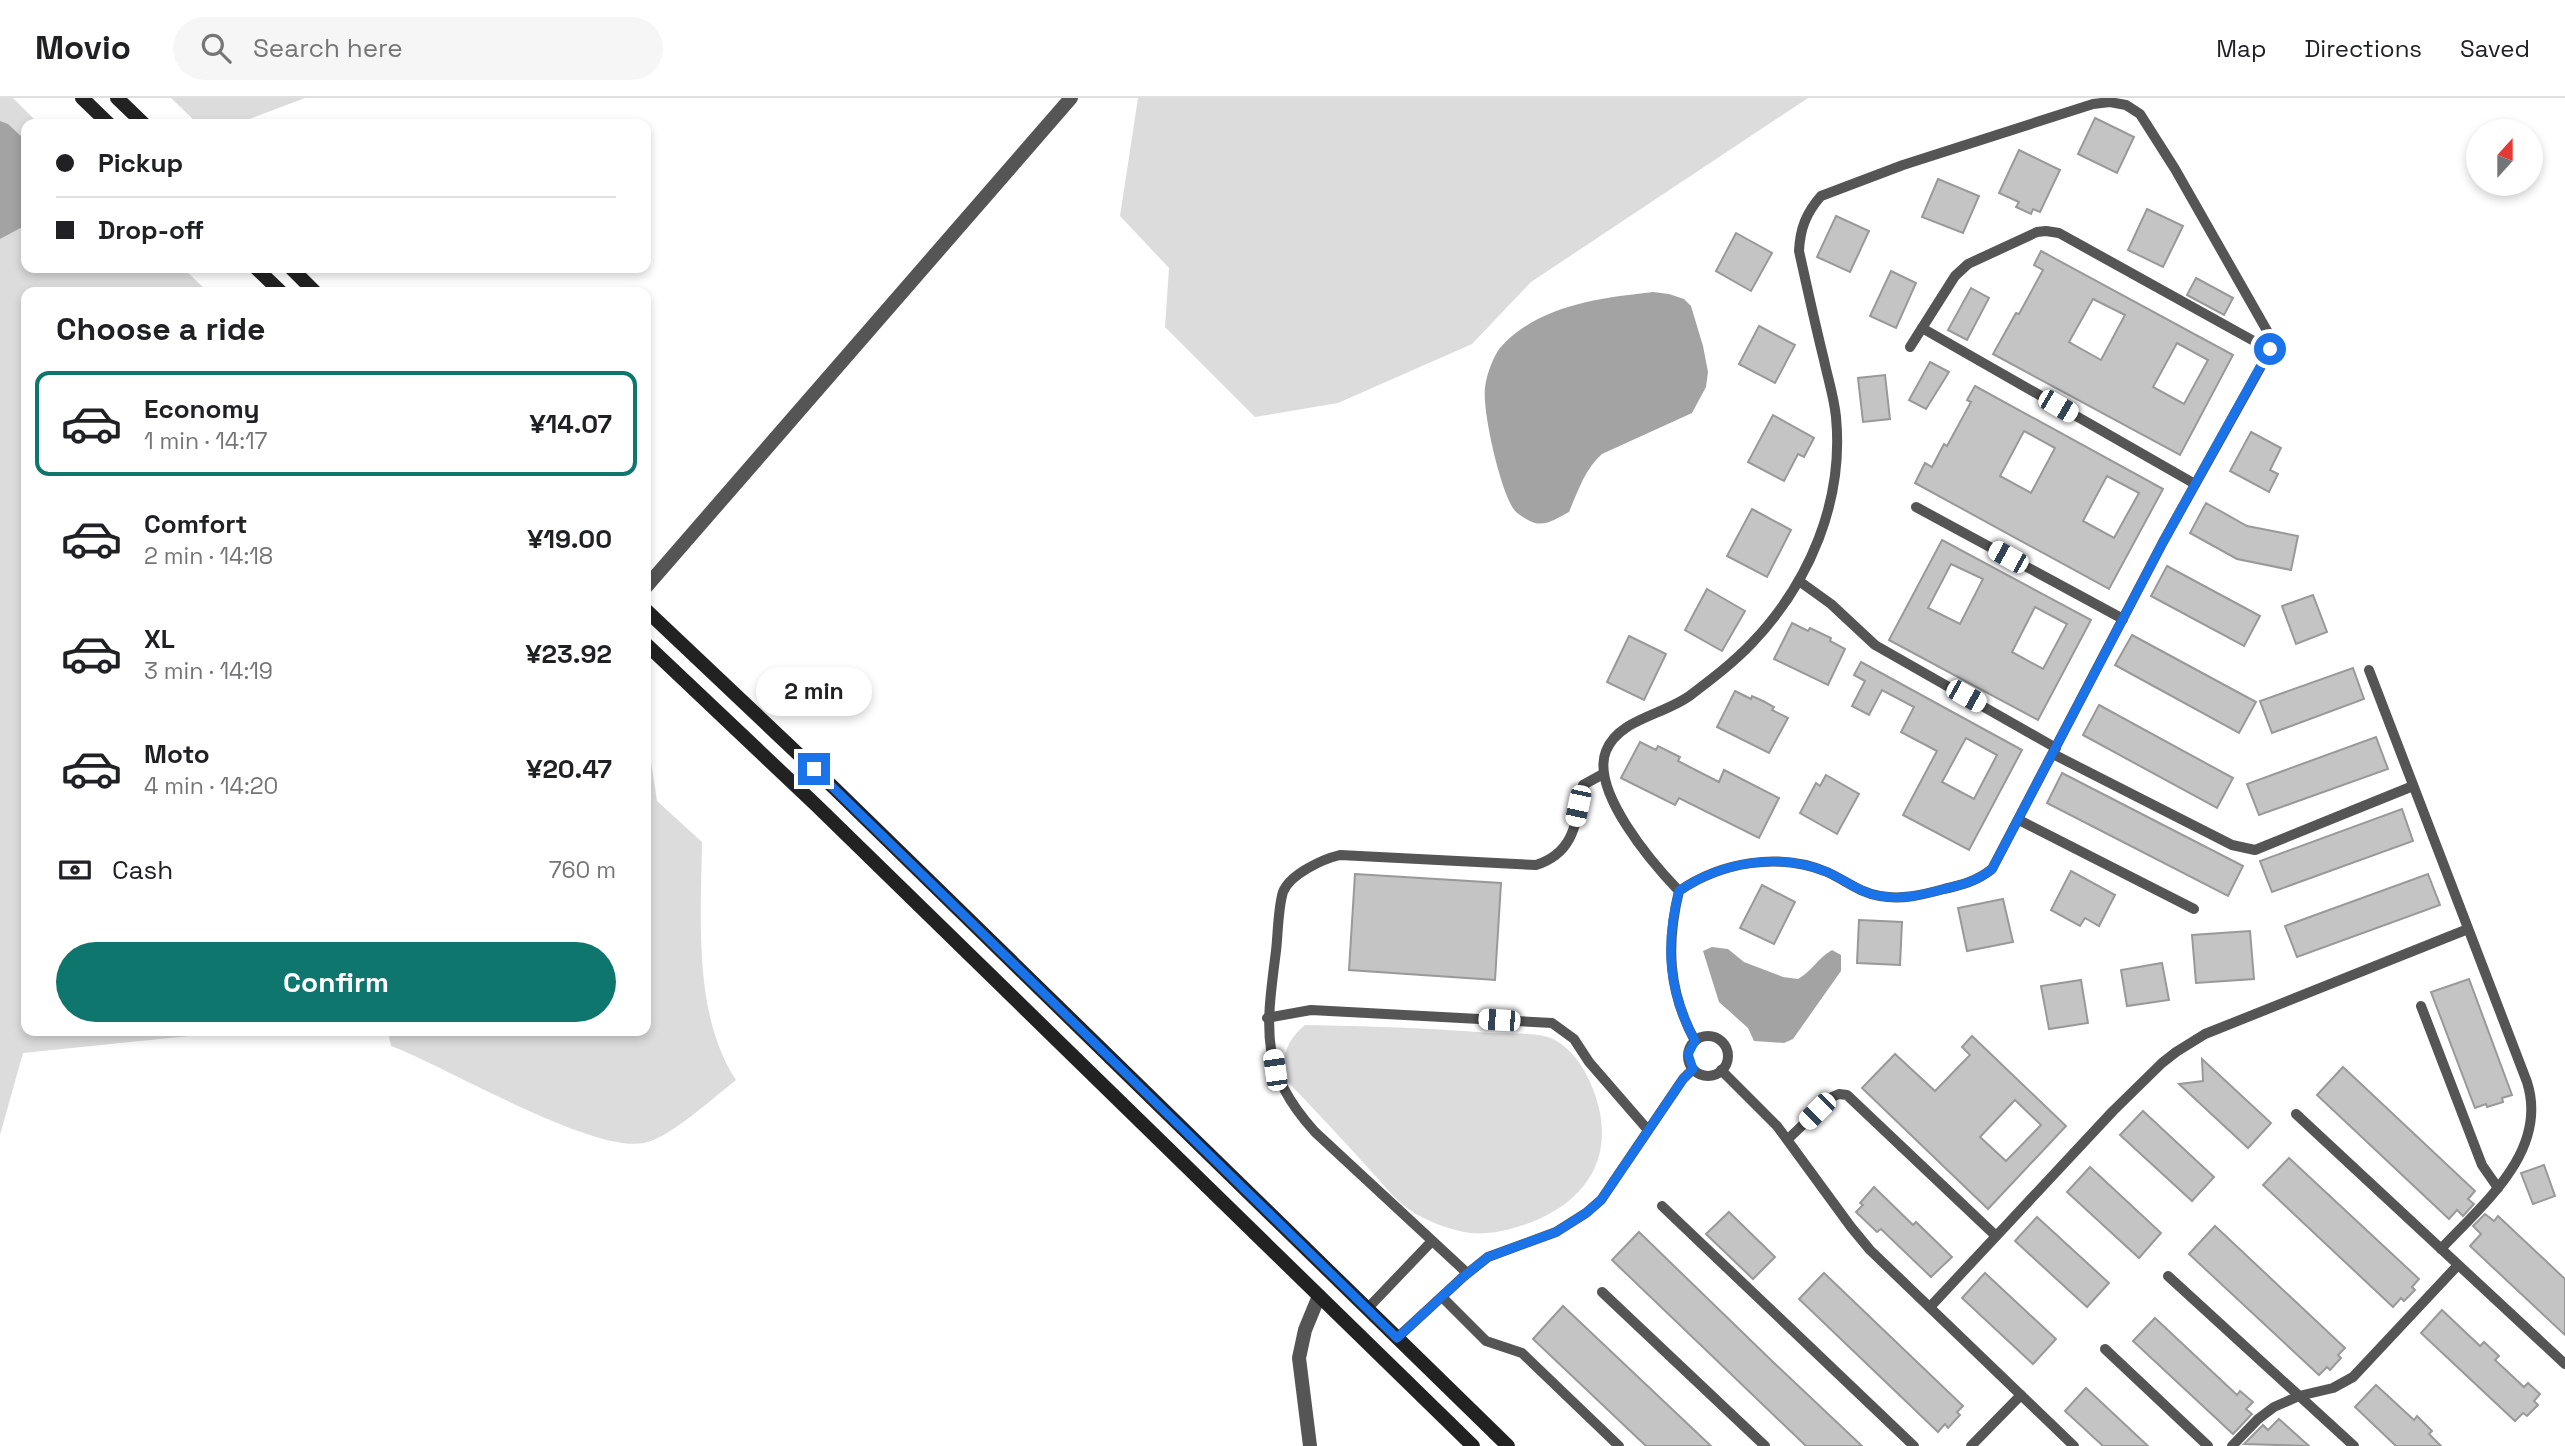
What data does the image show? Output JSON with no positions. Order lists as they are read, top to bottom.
{
  "north": "top",
  "page": {
    "header": "Movio",
    "search": "Search here",
    "nav": ["Map", "Directions", "Saved"],
    "banner": ["Pickup", "Drop-off"],
    "heading": "Choose a ride",
    "list": [
      {
        "name": "Economy",
        "note": "1 min · 14:17",
        "value": "¥14.07"
      },
      {
        "name": "Comfort",
        "note": "2 min · 14:18",
        "value": "¥19.00"
      },
      {
        "name": "XL",
        "note": "3 min · 14:19",
        "value": "¥23.92"
      },
      {
        "name": "Moto",
        "note": "4 min · 14:20",
        "value": "¥20.47"
      }
    ],
    "bubble": "2 min",
    "pay": ["Cash", "760 m"],
    "buttons": "Confirm"
  }
}
